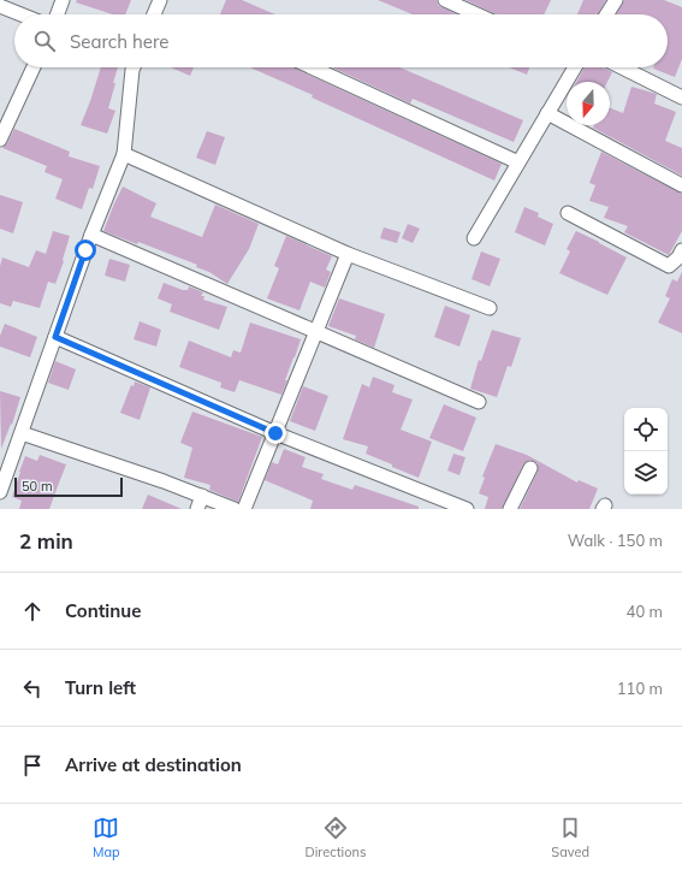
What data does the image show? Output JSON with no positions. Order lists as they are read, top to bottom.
{
  "scale_bar": "50 m",
  "north": "bottom",
  "page": {
    "search": "Search here",
    "scale": "50 m",
    "heading": ["2 min", "Walk · 150 m"],
    "list": [
      ["Continue", "40 m"],
      ["Turn left", "110 m"],
      "Arrive at destination"
    ],
    "nav": ["Map", "Directions", "Saved"]
  }
}
